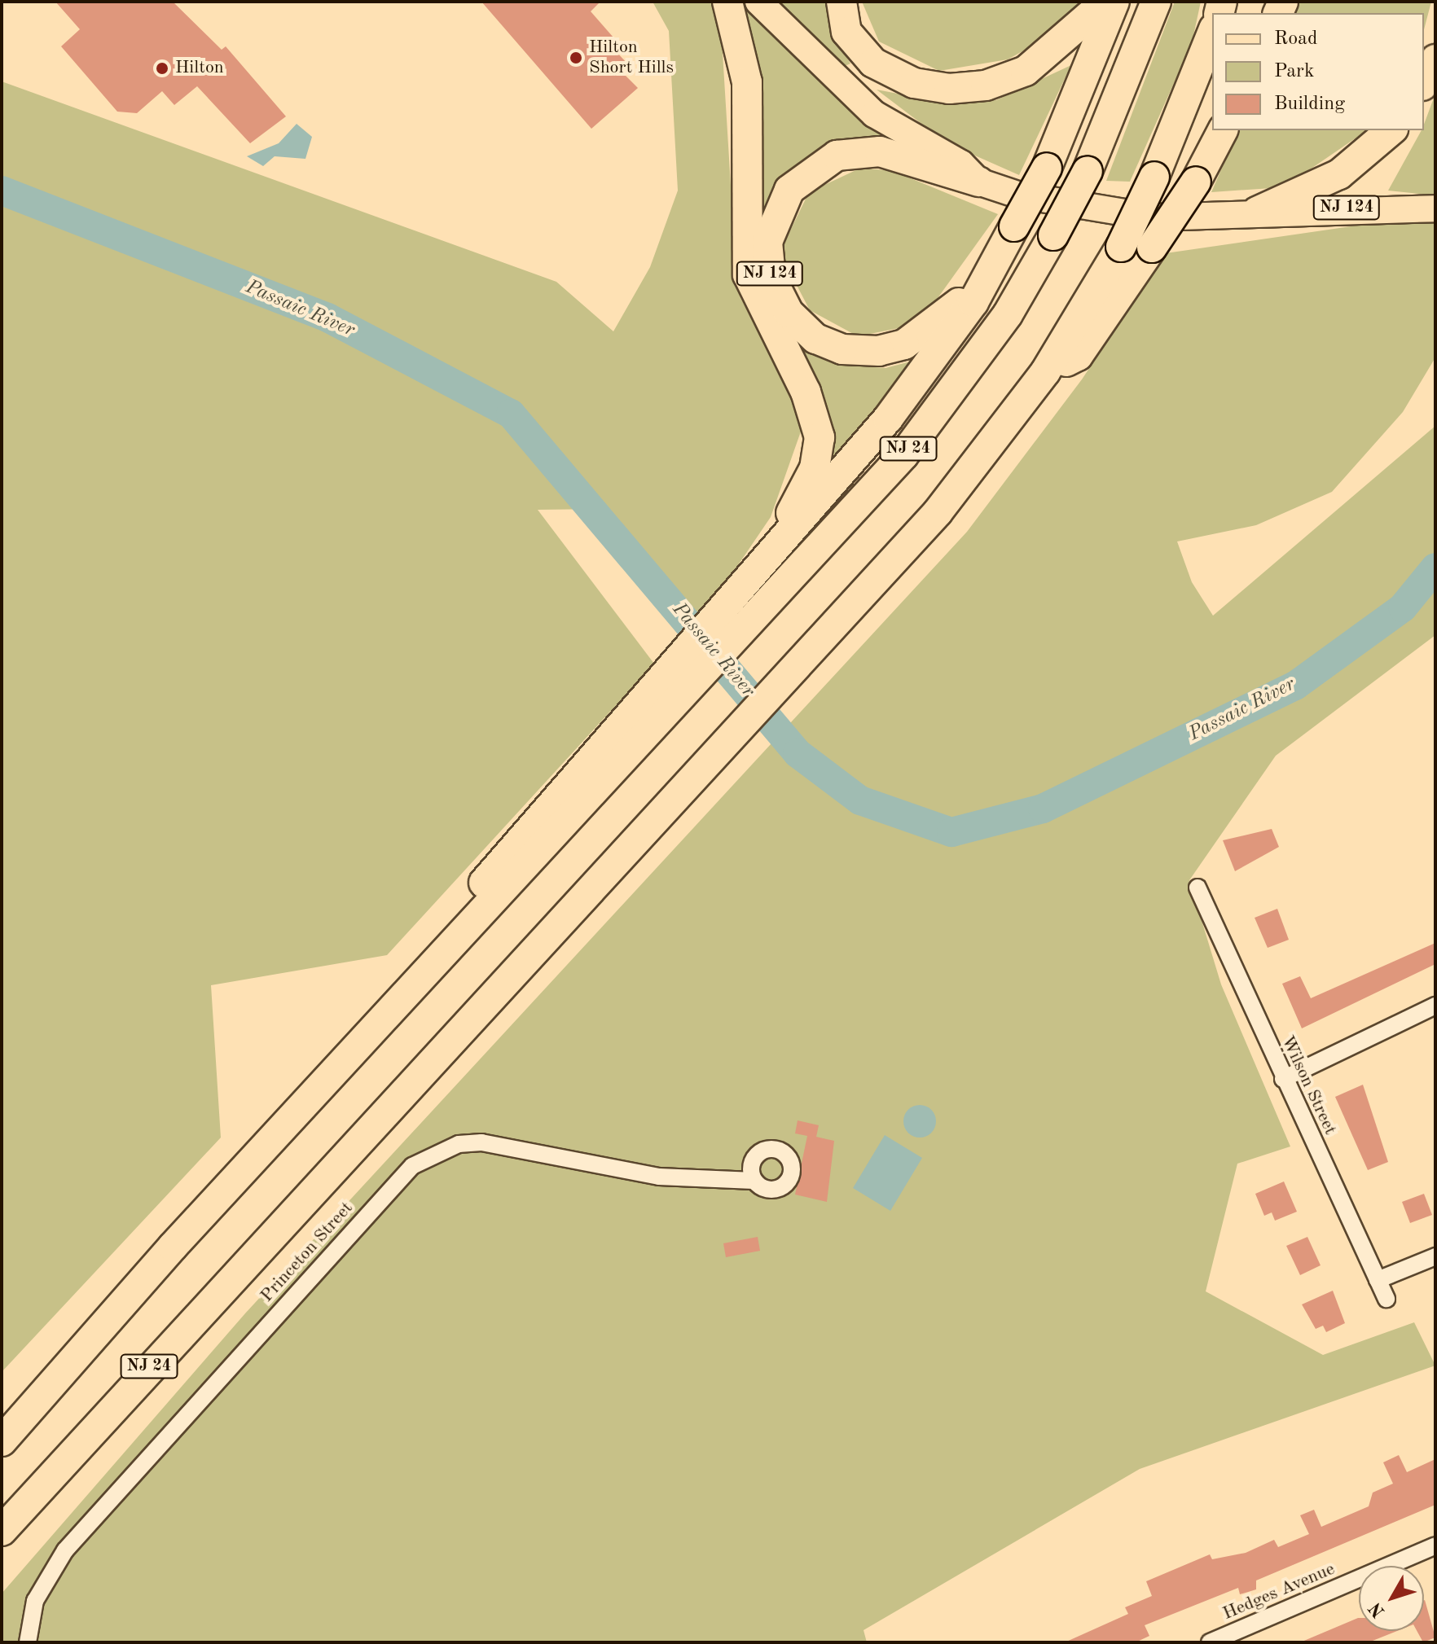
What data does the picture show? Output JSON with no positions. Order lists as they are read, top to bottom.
{
  "streets": {
    "highway": ["NJ 124", "NJ 24"],
    "street": ["Wilson Street", "Princeton Street", "Hedges Avenue"]
  },
  "water": ["Passaic River"],
  "places": ["Hilton Short Hills", "Hilton"],
  "legend": ["Road", "Park", "Building"],
  "north": "bottom left"
}
